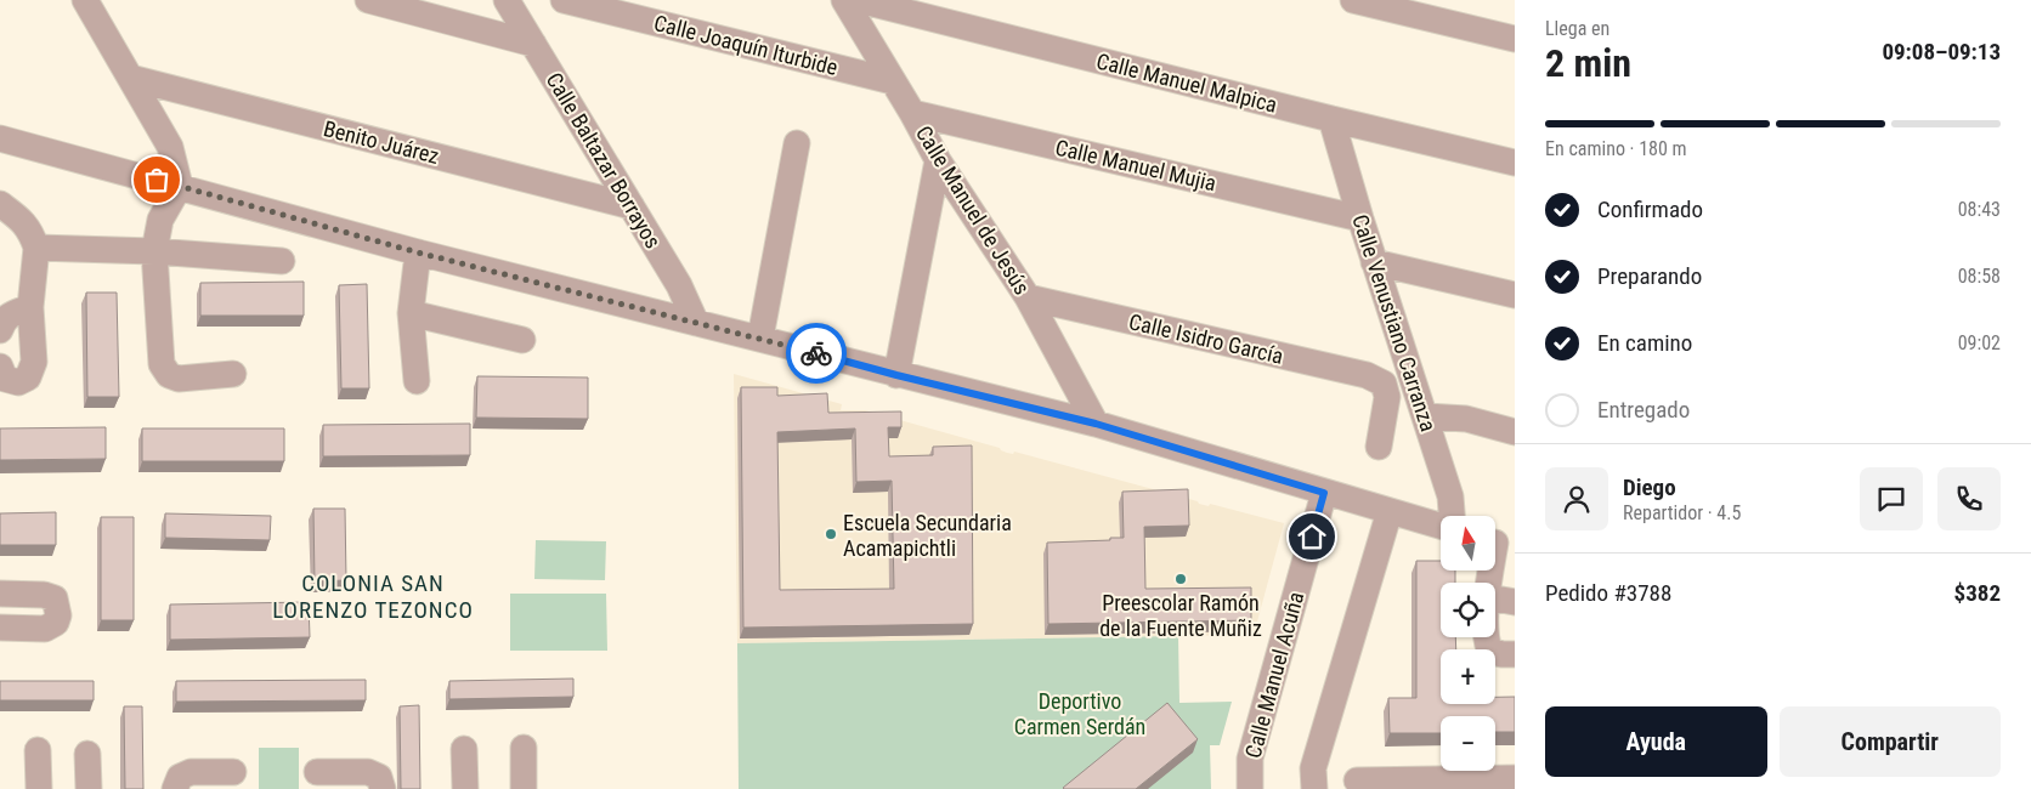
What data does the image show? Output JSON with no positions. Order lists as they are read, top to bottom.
{
  "streets": {
    "street": [
      "Calle Joaquín Iturbide",
      "Calle Manuel Malpica",
      "Benito Juárez",
      "Calle Baltazar Borrayos",
      "Calle Manuel Mujia",
      "Calle Manuel de Jesús",
      "Calle Venustiano Carranza",
      "Calle Isidro García",
      "Calle Manuel Acuña"
    ]
  },
  "crossings": [
    ["Calle Joaquín Iturbide", "Calle Manuel de Jesús"],
    ["Calle Manuel Malpica", "Calle Venustiano Carranza"],
    ["Benito Juárez", "Calle Baltazar Borrayos"],
    ["Calle Manuel Mujia", "Calle Manuel de Jesús"],
    ["Calle Manuel Mujia", "Calle Venustiano Carranza"],
    ["Calle Manuel de Jesús", "Calle Isidro García"]
  ],
  "districts": ["COLONIA SAN LORENZO TEZONCO"],
  "parks": ["Deportivo Carmen Serdán"],
  "places": ["Escuela Secundaria Acamapichtli", "Preescolar Ramón de la Fuente Muñiz"],
  "north": "top",
  "page": {
    "heading": ["2 min", "Llega en", "09:08–09:13"],
    "panel": [
      "Diego",
      "Repartidor · 4.5",
      "Pedido #3788",
      "$382"
    ],
    "bar": "En camino · 180 m",
    "list": [
      ["Confirmado", "08:43"],
      ["Preparando", "08:58"],
      ["En camino", "09:02"],
      "Entregado"
    ],
    "map_buttons": ["+", "−"],
    "buttons": ["Ayuda", "Compartir"]
  }
}
